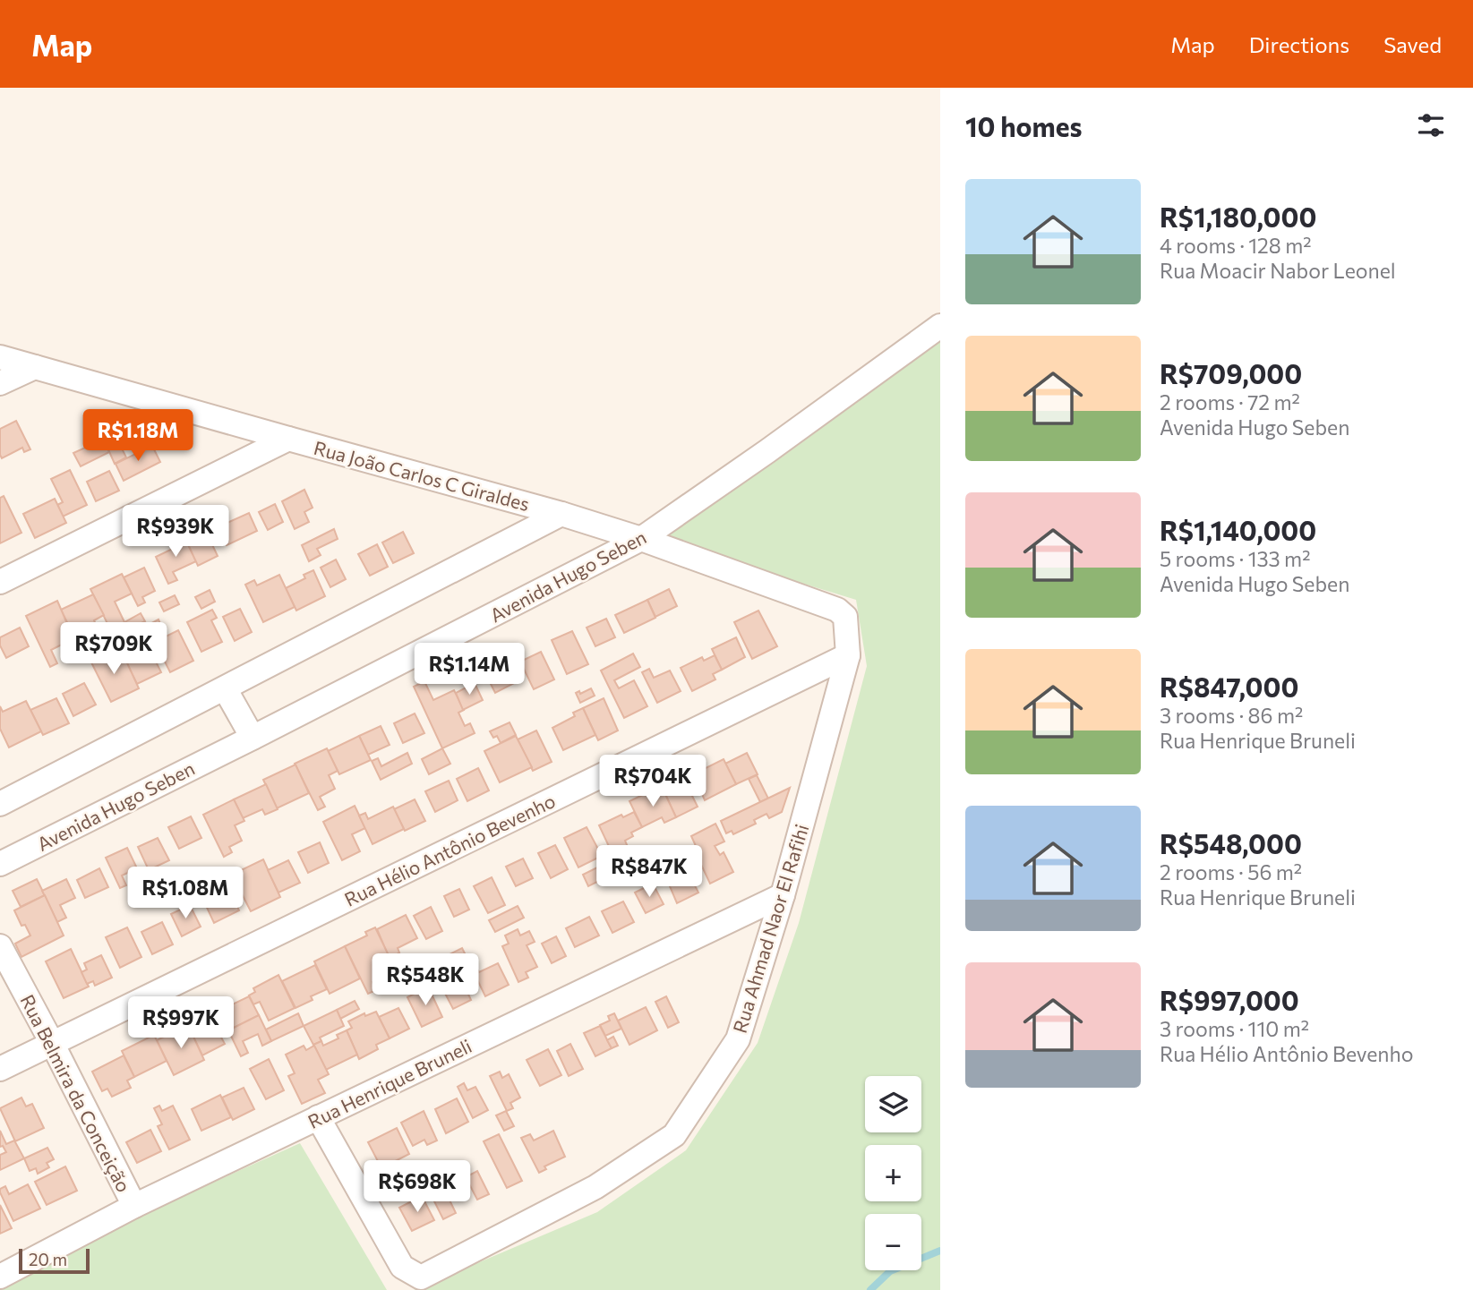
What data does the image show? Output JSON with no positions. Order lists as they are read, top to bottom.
{
  "streets": {
    "street": [
      "Rua João Carlos C Giraldes",
      "Avenida Hugo Seben",
      "Rua Hélio Antônio Bevenho",
      "Rua Ahmad Naor El Rafihi",
      "Rua Henrique Bruneli",
      "Rua Belmira da Conceição"
    ]
  },
  "crossings": [
    ["Rua João Carlos C Giraldes", "Avenida Hugo Seben"],
    ["Rua João Carlos C Giraldes", "Rua Ahmad Naor El Rafihi"],
    ["Rua Hélio Antônio Bevenho", "Rua Ahmad Naor El Rafihi"],
    ["Rua Hélio Antônio Bevenho", "Rua Belmira da Conceição"],
    ["Rua Ahmad Naor El Rafihi", "Rua Henrique Bruneli"],
    ["Rua Henrique Bruneli", "Rua Belmira da Conceição"]
  ],
  "scale_bar": "20 m",
  "page": {
    "header": "Map",
    "nav": ["Map", "Directions", "Saved"],
    "heading": "10 homes",
    "list": [
      {
        "name": "R$1,180,000",
        "note": "4 rooms · 128 m² · Rua Moacir Nabor Leonel"
      },
      {
        "name": "R$709,000",
        "note": "2 rooms · 72 m² · Avenida Hugo Seben"
      },
      {
        "name": "R$1,140,000",
        "note": "5 rooms · 133 m² · Avenida Hugo Seben"
      },
      {
        "name": "R$847,000",
        "note": "3 rooms · 86 m² · Rua Henrique Bruneli"
      },
      {
        "name": "R$548,000",
        "note": "2 rooms · 56 m² · Rua Henrique Bruneli"
      },
      {
        "name": "R$997,000",
        "note": "3 rooms · 110 m² · Rua Hélio Antônio Bevenho"
      }
    ],
    "price": [
      "R$1.18M",
      "R$939K",
      "R$709K",
      "R$1.14M",
      "R$704K",
      "R$847K",
      "R$1.08M",
      "R$548K",
      "R$997K",
      "R$698K"
    ],
    "map_buttons": ["+", "−"],
    "scale": "20 m"
  }
}
